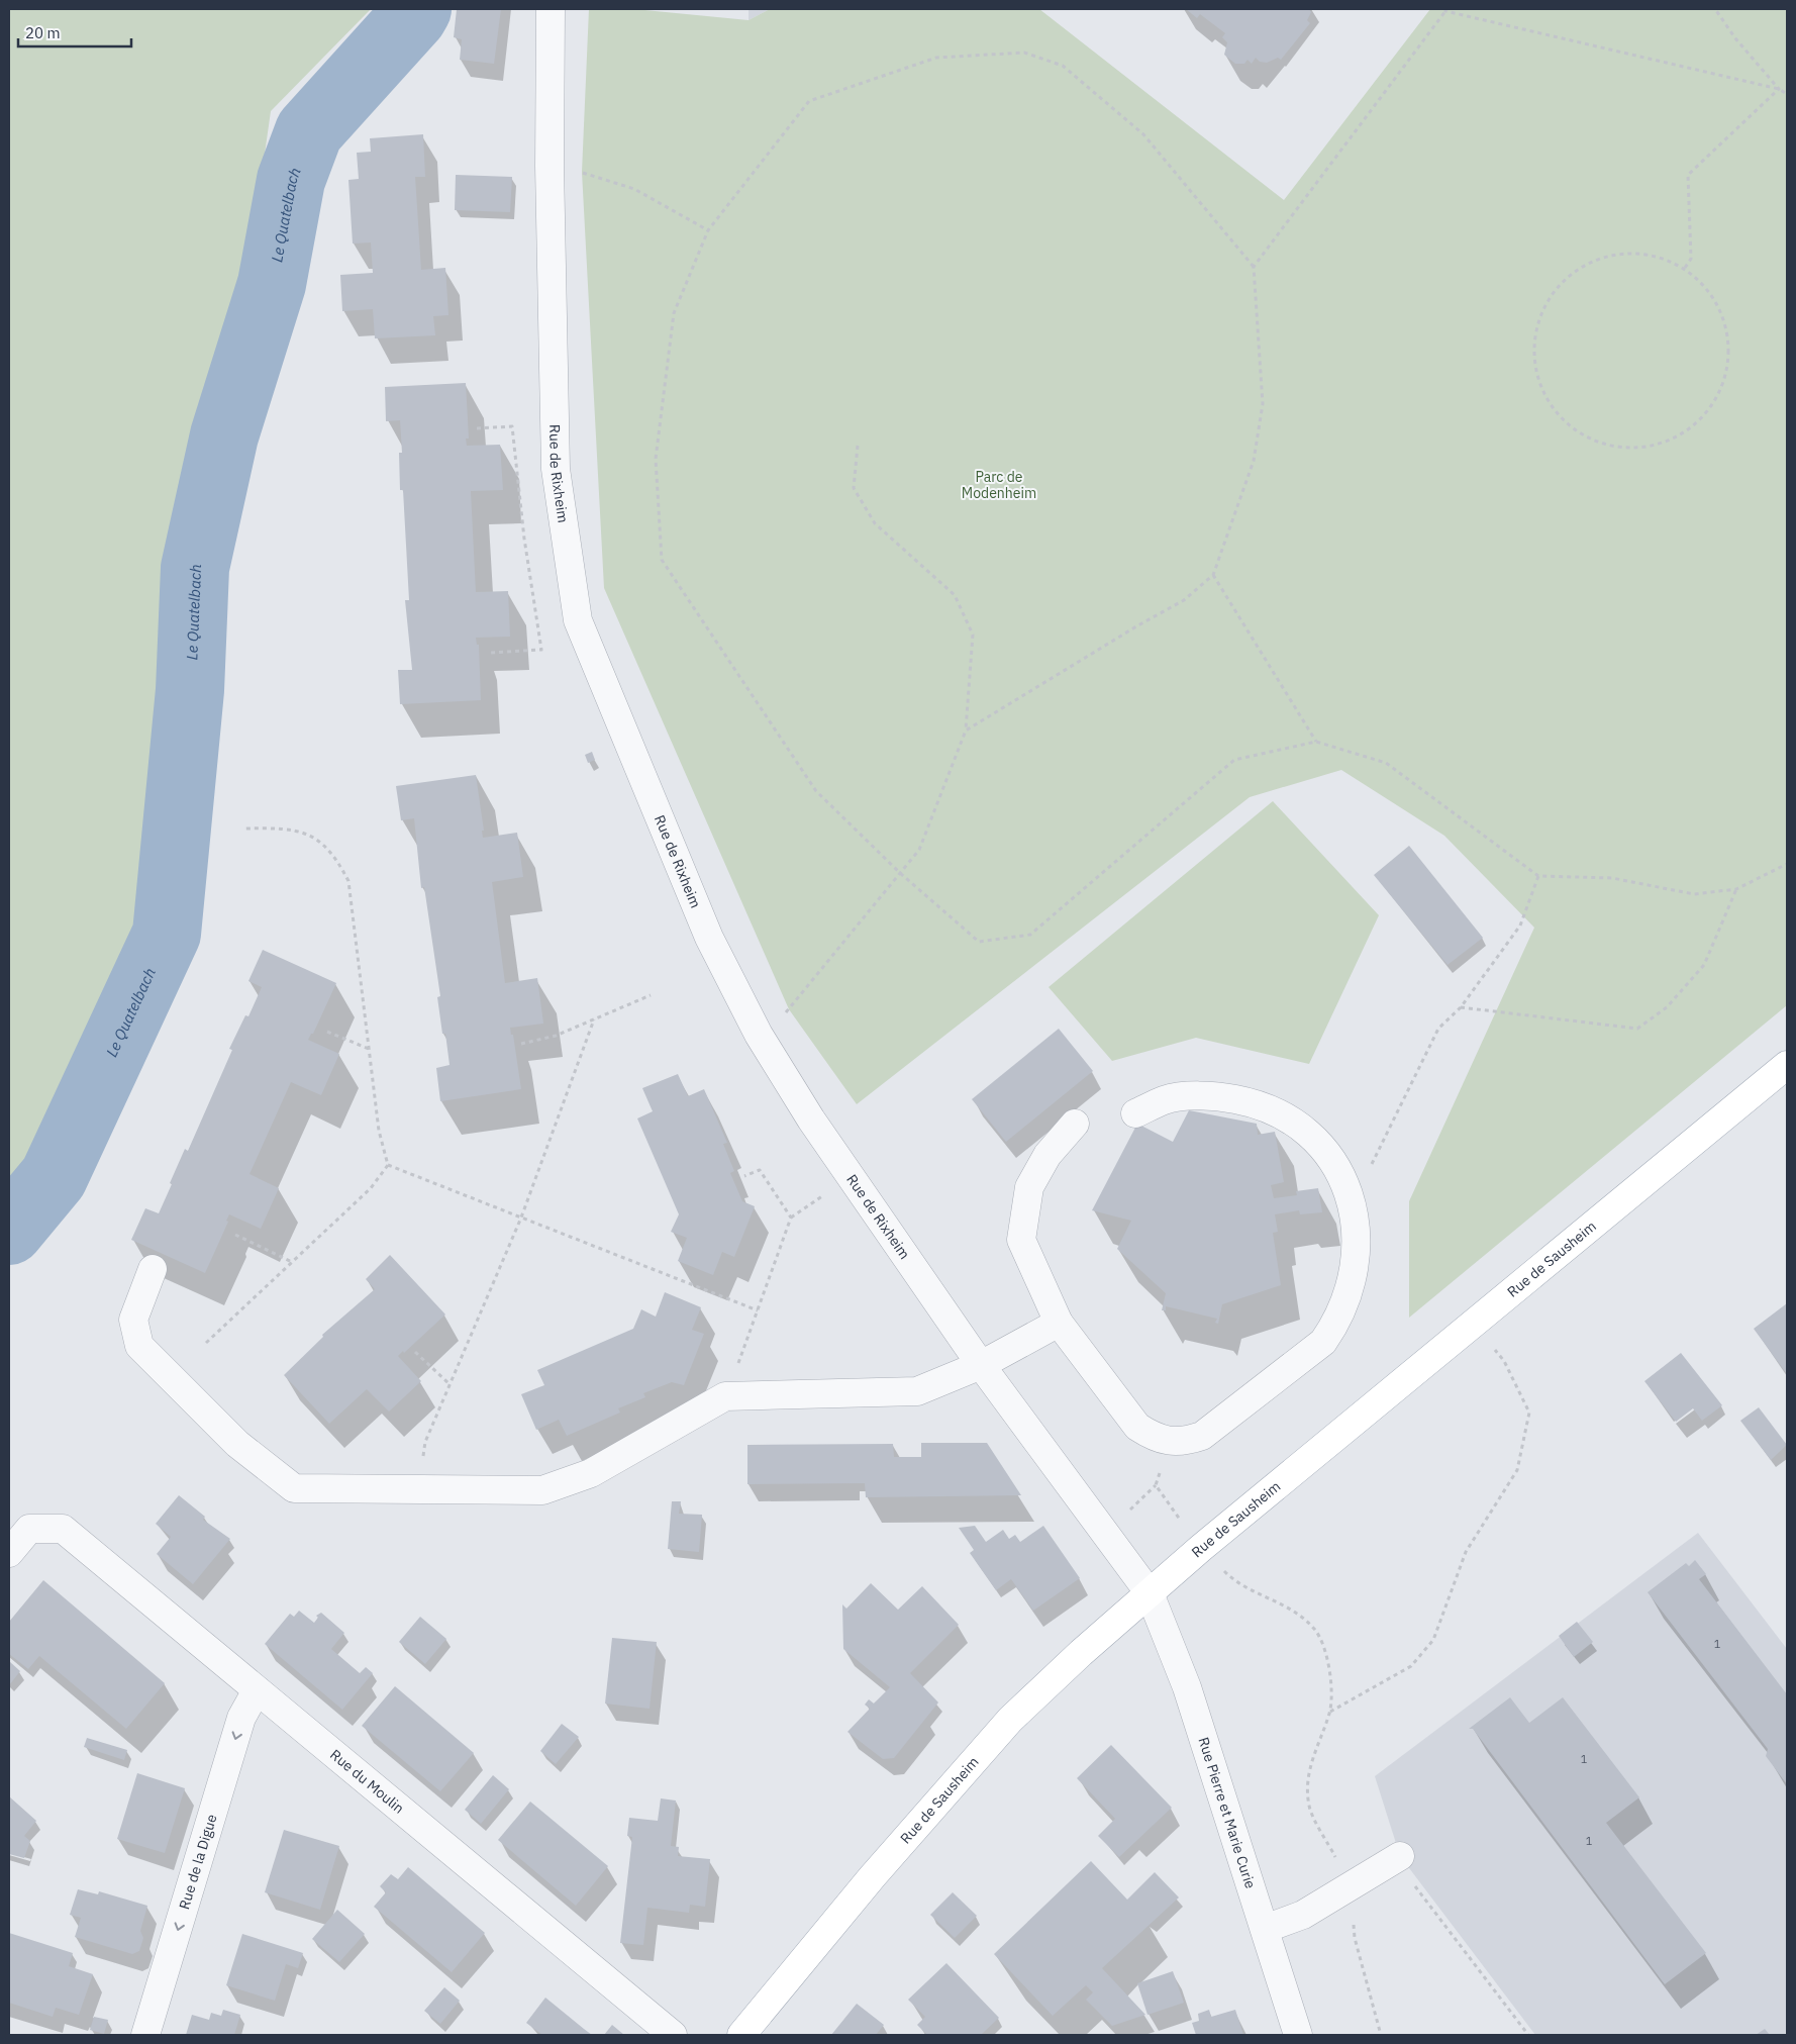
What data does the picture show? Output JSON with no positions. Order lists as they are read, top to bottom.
{
  "streets": {
    "main road": ["Rue de Sausheim"],
    "street": [
      "Rue de Rixheim",
      "Rue du Moulin",
      "Rue Pierre et Marie Curie",
      "Rue de la Digue"
    ]
  },
  "crossings": [
    ["Rue de Rixheim", "Rue de Sausheim"],
    ["Rue de Rixheim", "Rue Pierre et Marie Curie"],
    ["Rue de Sausheim", "Rue Pierre et Marie Curie"],
    ["Rue du Moulin", "Rue de la Digue"]
  ],
  "one_way": ["Rue de la Digue"],
  "water": ["Le Quatelbach"],
  "parks": ["Parc de Modenheim"],
  "house_numbers": ["1", "1", "1"],
  "scale_bar": "20 m"
}
